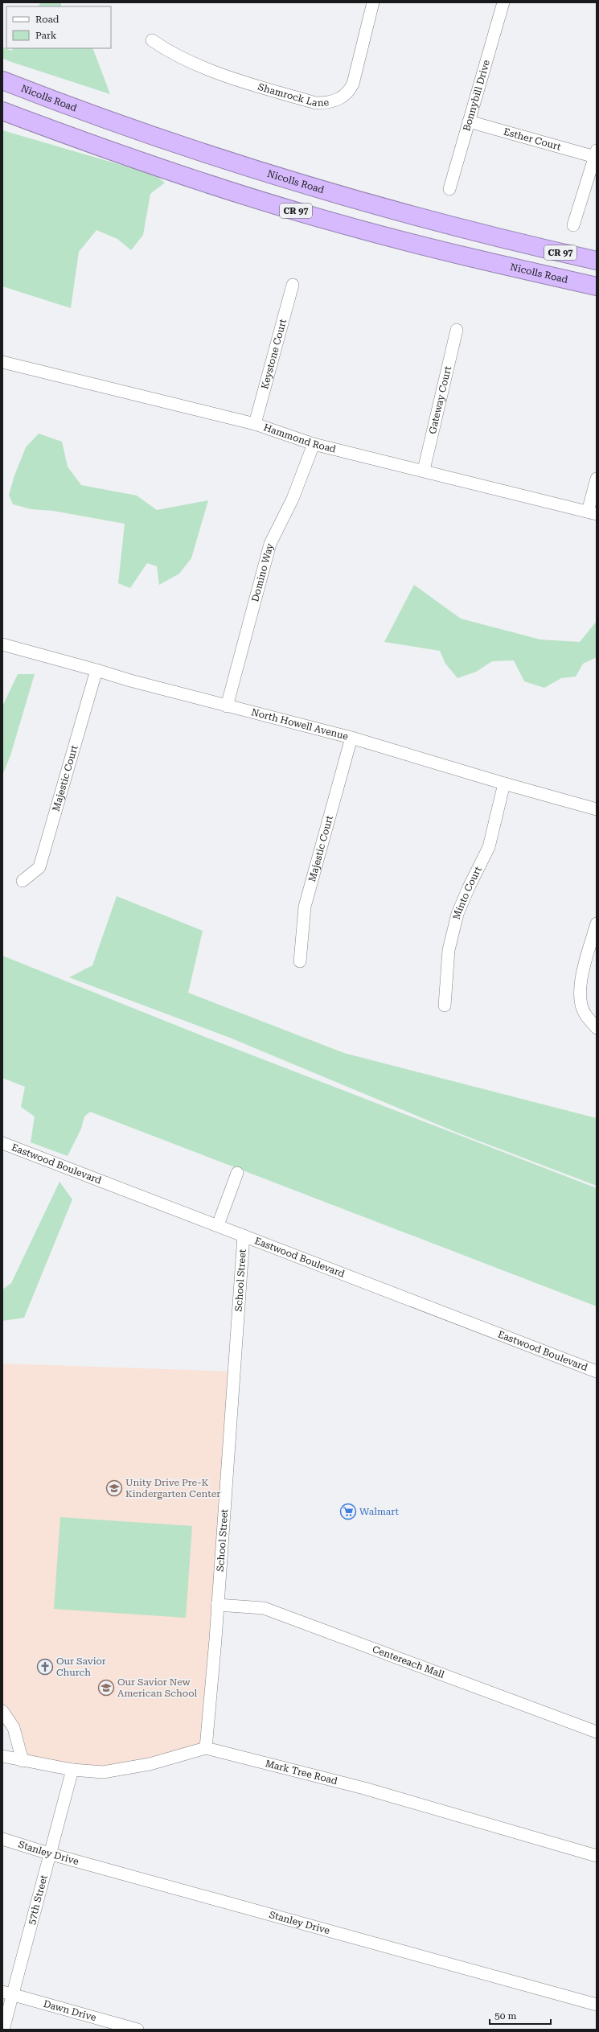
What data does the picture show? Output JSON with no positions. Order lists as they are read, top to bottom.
{
  "streets": {
    "highway": ["Nicolls Road", "CR 97"],
    "street": [
      "Shamrock Lane",
      "Bonnybill Drive",
      "Esther Court",
      "Keystone Court",
      "Gateway Court",
      "Hammond Road",
      "Domino Way",
      "North Howell Avenue",
      "Majestic Court",
      "Minto Court",
      "Eastwood Boulevard",
      "School Street",
      "Centereach Mall",
      "Mark Tree Road",
      "Stanley Drive",
      "57th Street",
      "Dawn Drive"
    ]
  },
  "crossings": [
    ["Bonnybill Drive", "Esther Court"],
    ["Keystone Court", "Hammond Road"],
    ["Gateway Court", "Hammond Road"],
    ["Hammond Road", "Domino Way"],
    ["Domino Way", "North Howell Avenue"],
    ["North Howell Avenue", "Majestic Court"],
    ["North Howell Avenue", "Minto Court"],
    ["Eastwood Boulevard", "School Street"],
    ["School Street", "Centereach Mall"],
    ["School Street", "Mark Tree Road"],
    ["Mark Tree Road", "57th Street"],
    ["Stanley Drive", "57th Street"],
    ["57th Street", "Dawn Drive"]
  ],
  "places": {
    "school or university": ["Unity Drive Pre-K Kindergarten Center", "Our Savior New American School"],
    "supermarket": ["Walmart"],
    "church": ["Our Savior Church"]
  },
  "legend": ["Road", "Park"],
  "scale_bar": "50 m"
}
